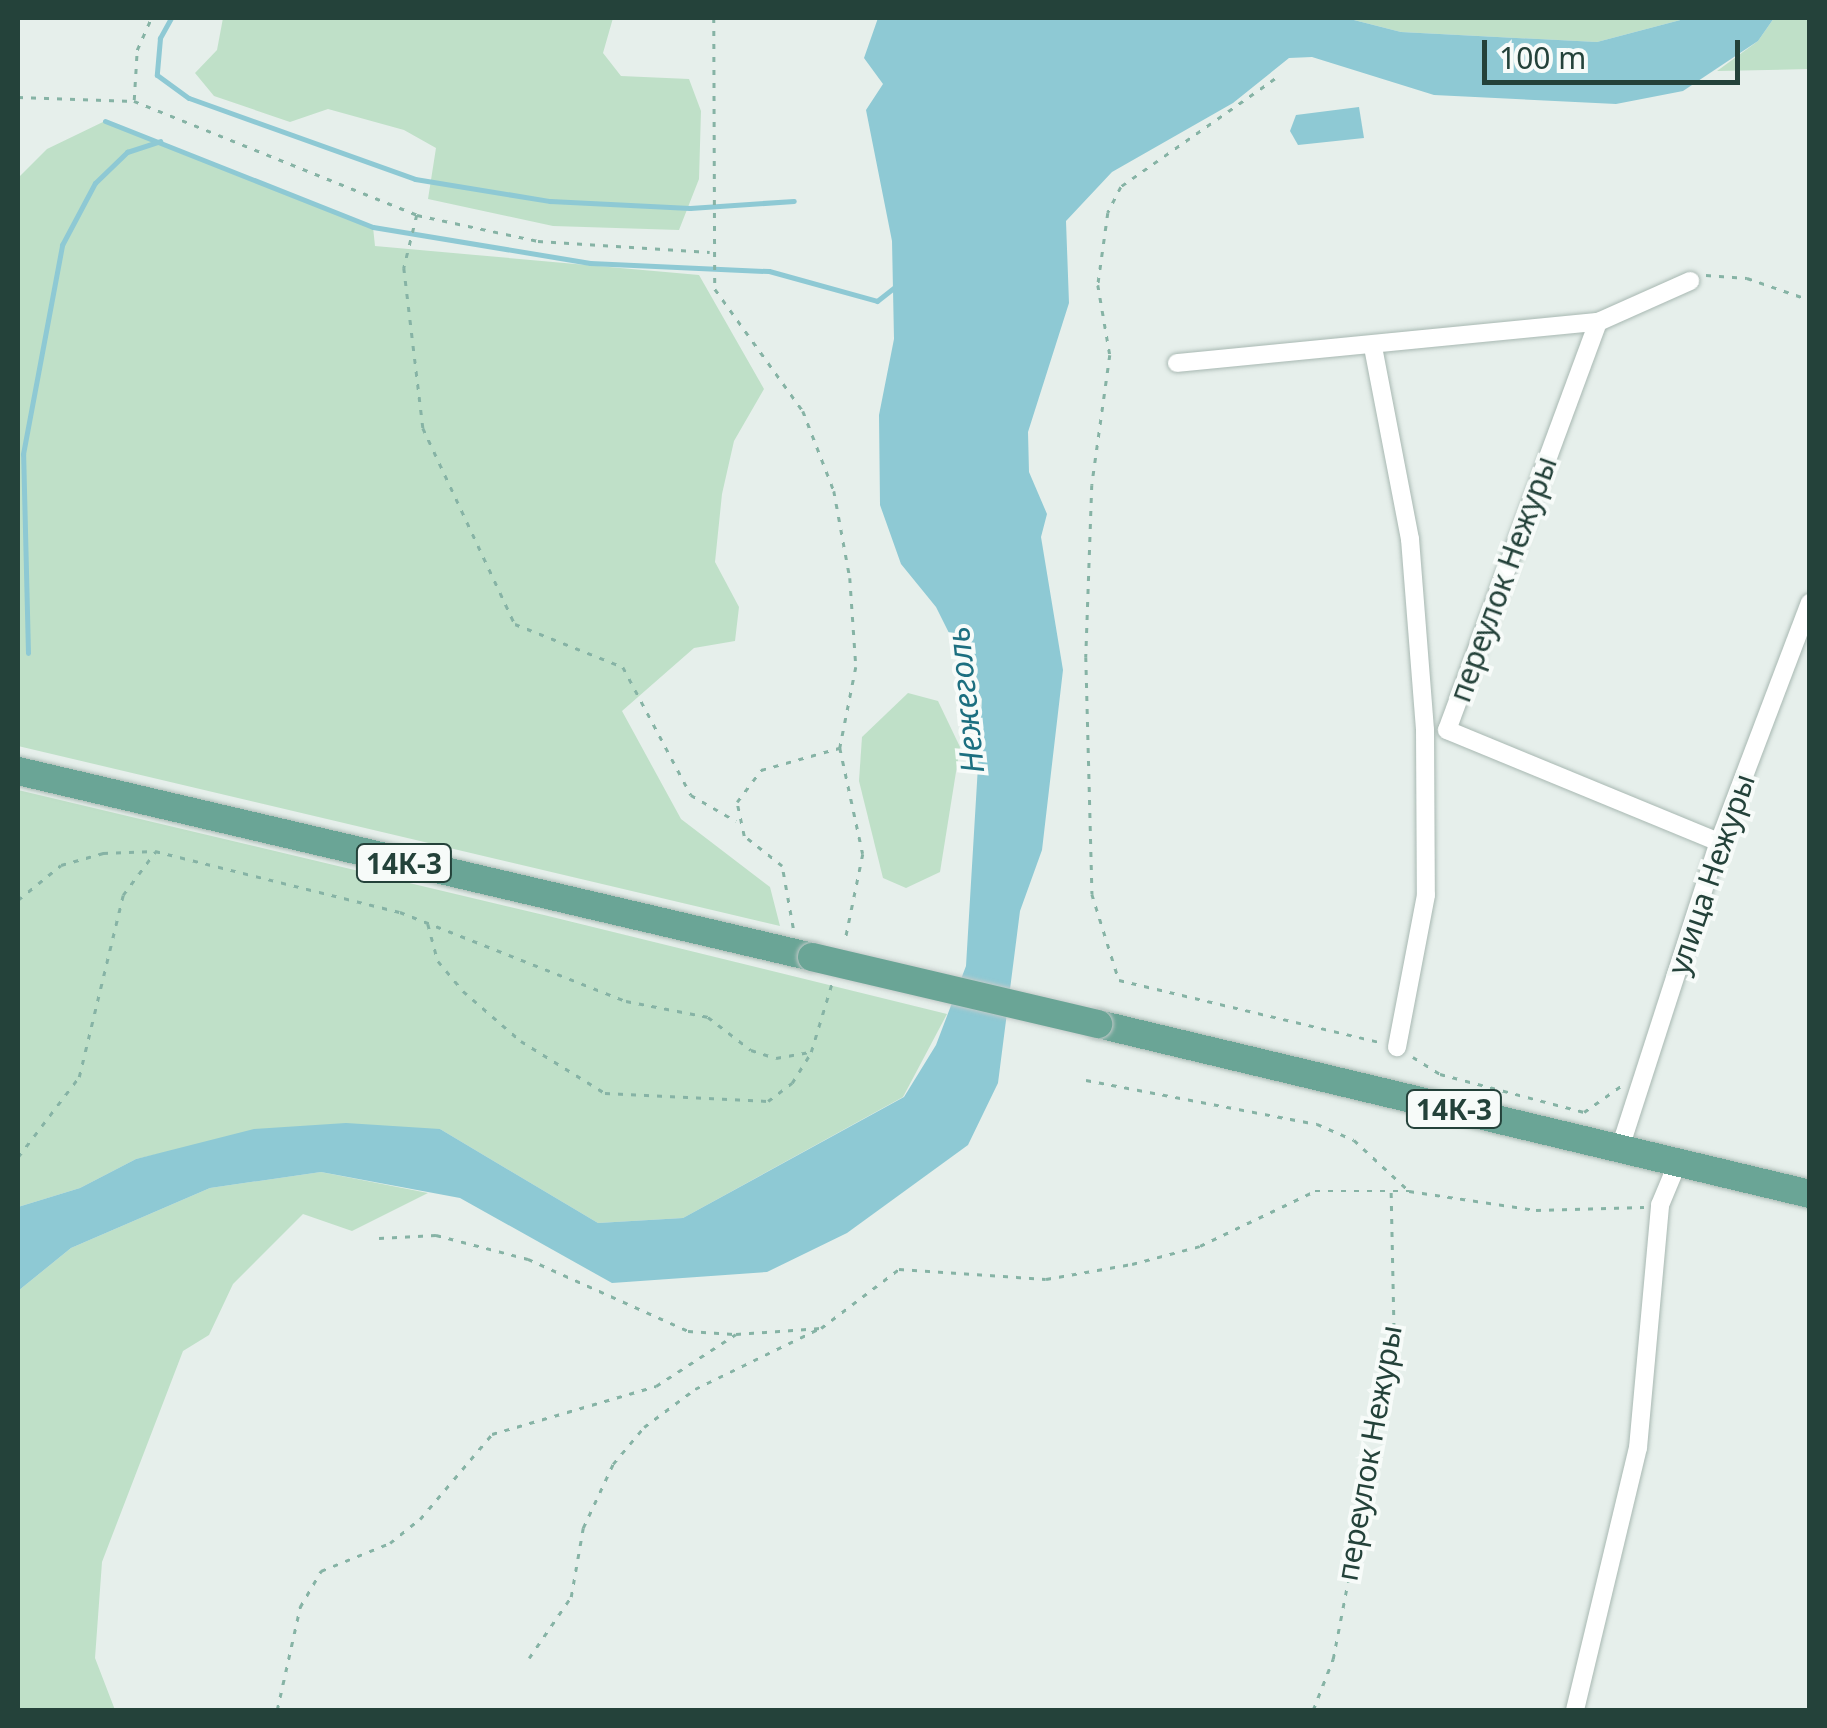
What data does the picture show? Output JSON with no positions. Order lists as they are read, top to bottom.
{
  "streets": {
    "main road": ["14К-3"],
    "street": ["переулок Нежуры", "улица Нежуры"]
  },
  "crossings": [
    ["переулок Нежуры", "улица Нежуры"],
    ["14К-3", "улица Нежуры"]
  ],
  "water": ["Нежеголь"],
  "scale_bar": "100 m"
}
